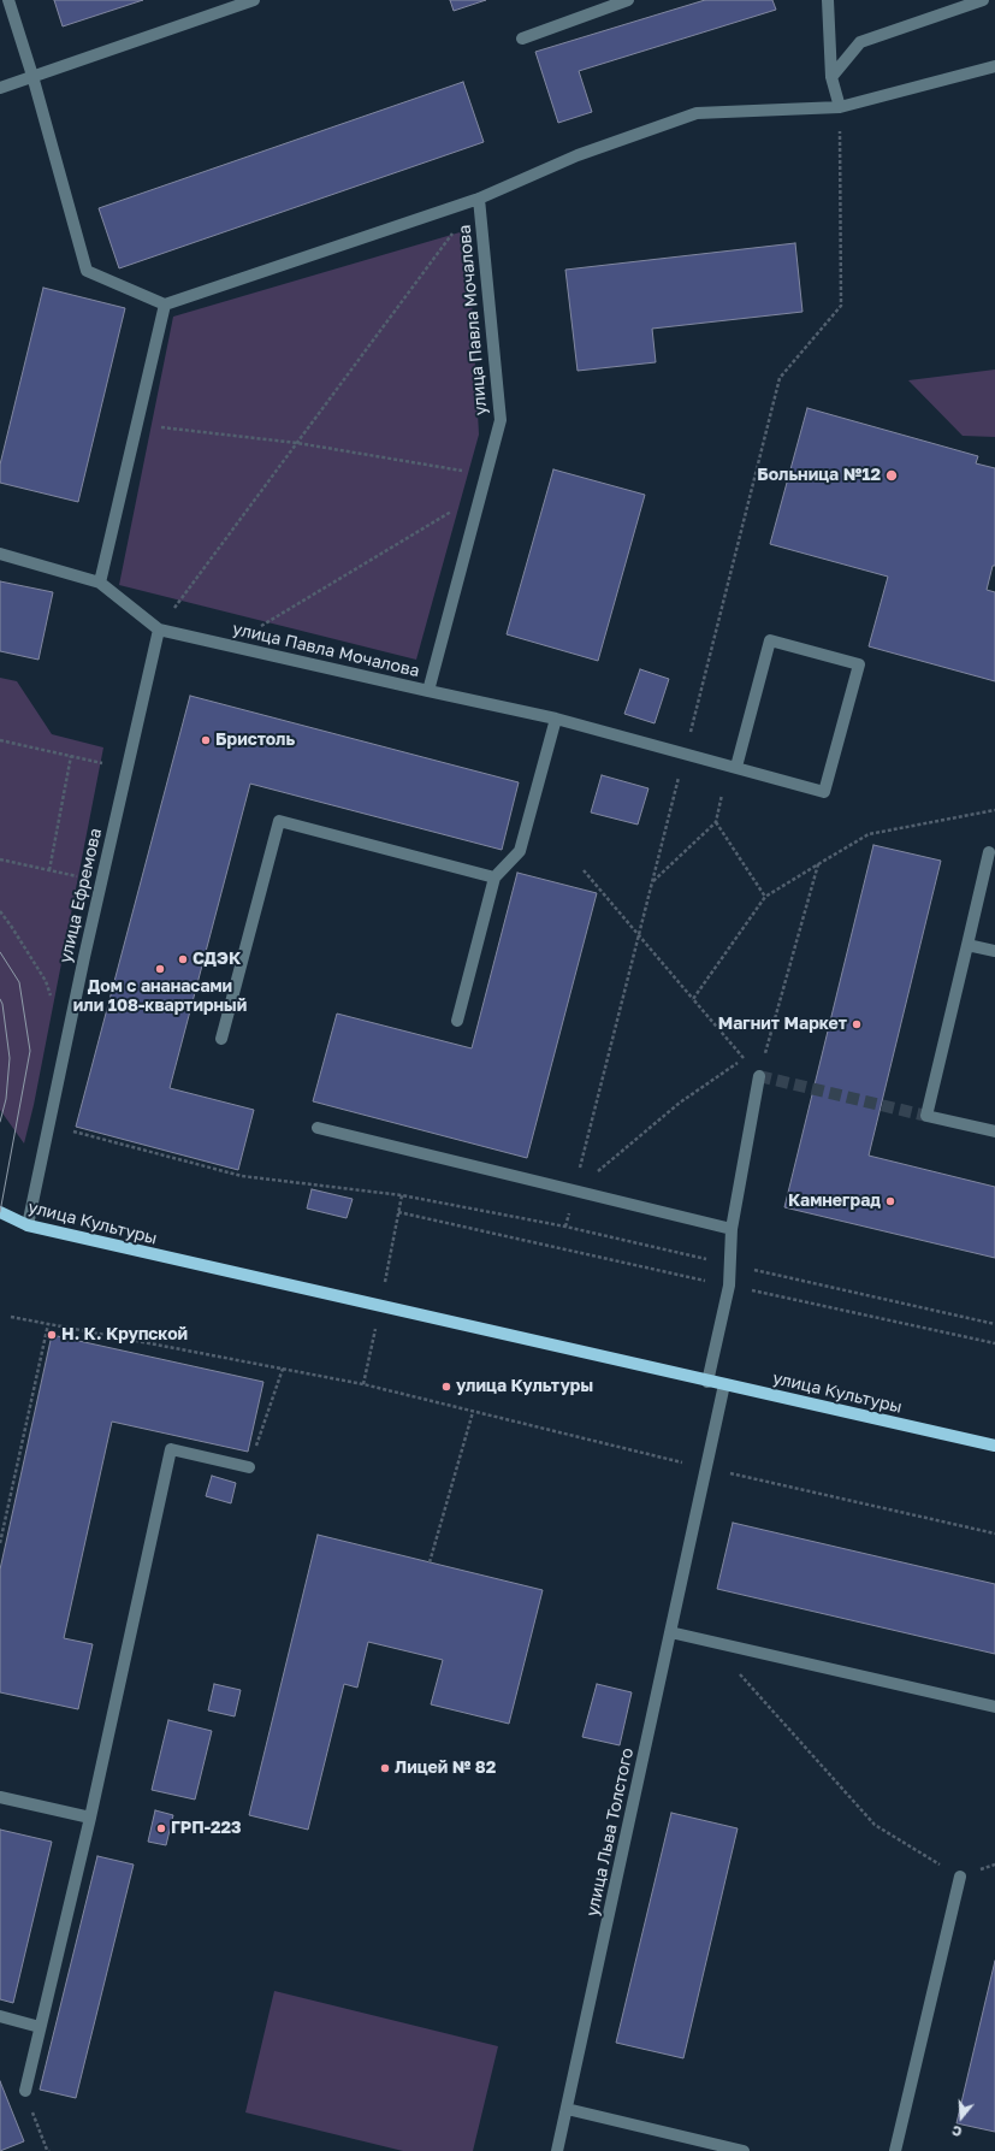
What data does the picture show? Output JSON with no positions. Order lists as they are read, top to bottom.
{
  "streets": {
    "main road": ["улица Культуры"],
    "street": ["улица Павла Мочалова", "улица Ефремова", "улица Льва Толстого"]
  },
  "crossings": [
    ["улица Павла Мочалова", "улица Ефремова"],
    ["улица Ефремова", "улица Культуры"],
    ["улица Культуры", "улица Льва Толстого"]
  ],
  "places": [
    "Больница №12",
    "Бристоль",
    "СДЭК",
    "Дом с ананасами или 108-квартирный",
    "Магнит Маркет",
    "Камнеград",
    "Н. К. Крупской",
    "улица Культуры",
    "Лицей № 82",
    "ГРП-223"
  ],
  "north": "bottom"
}
